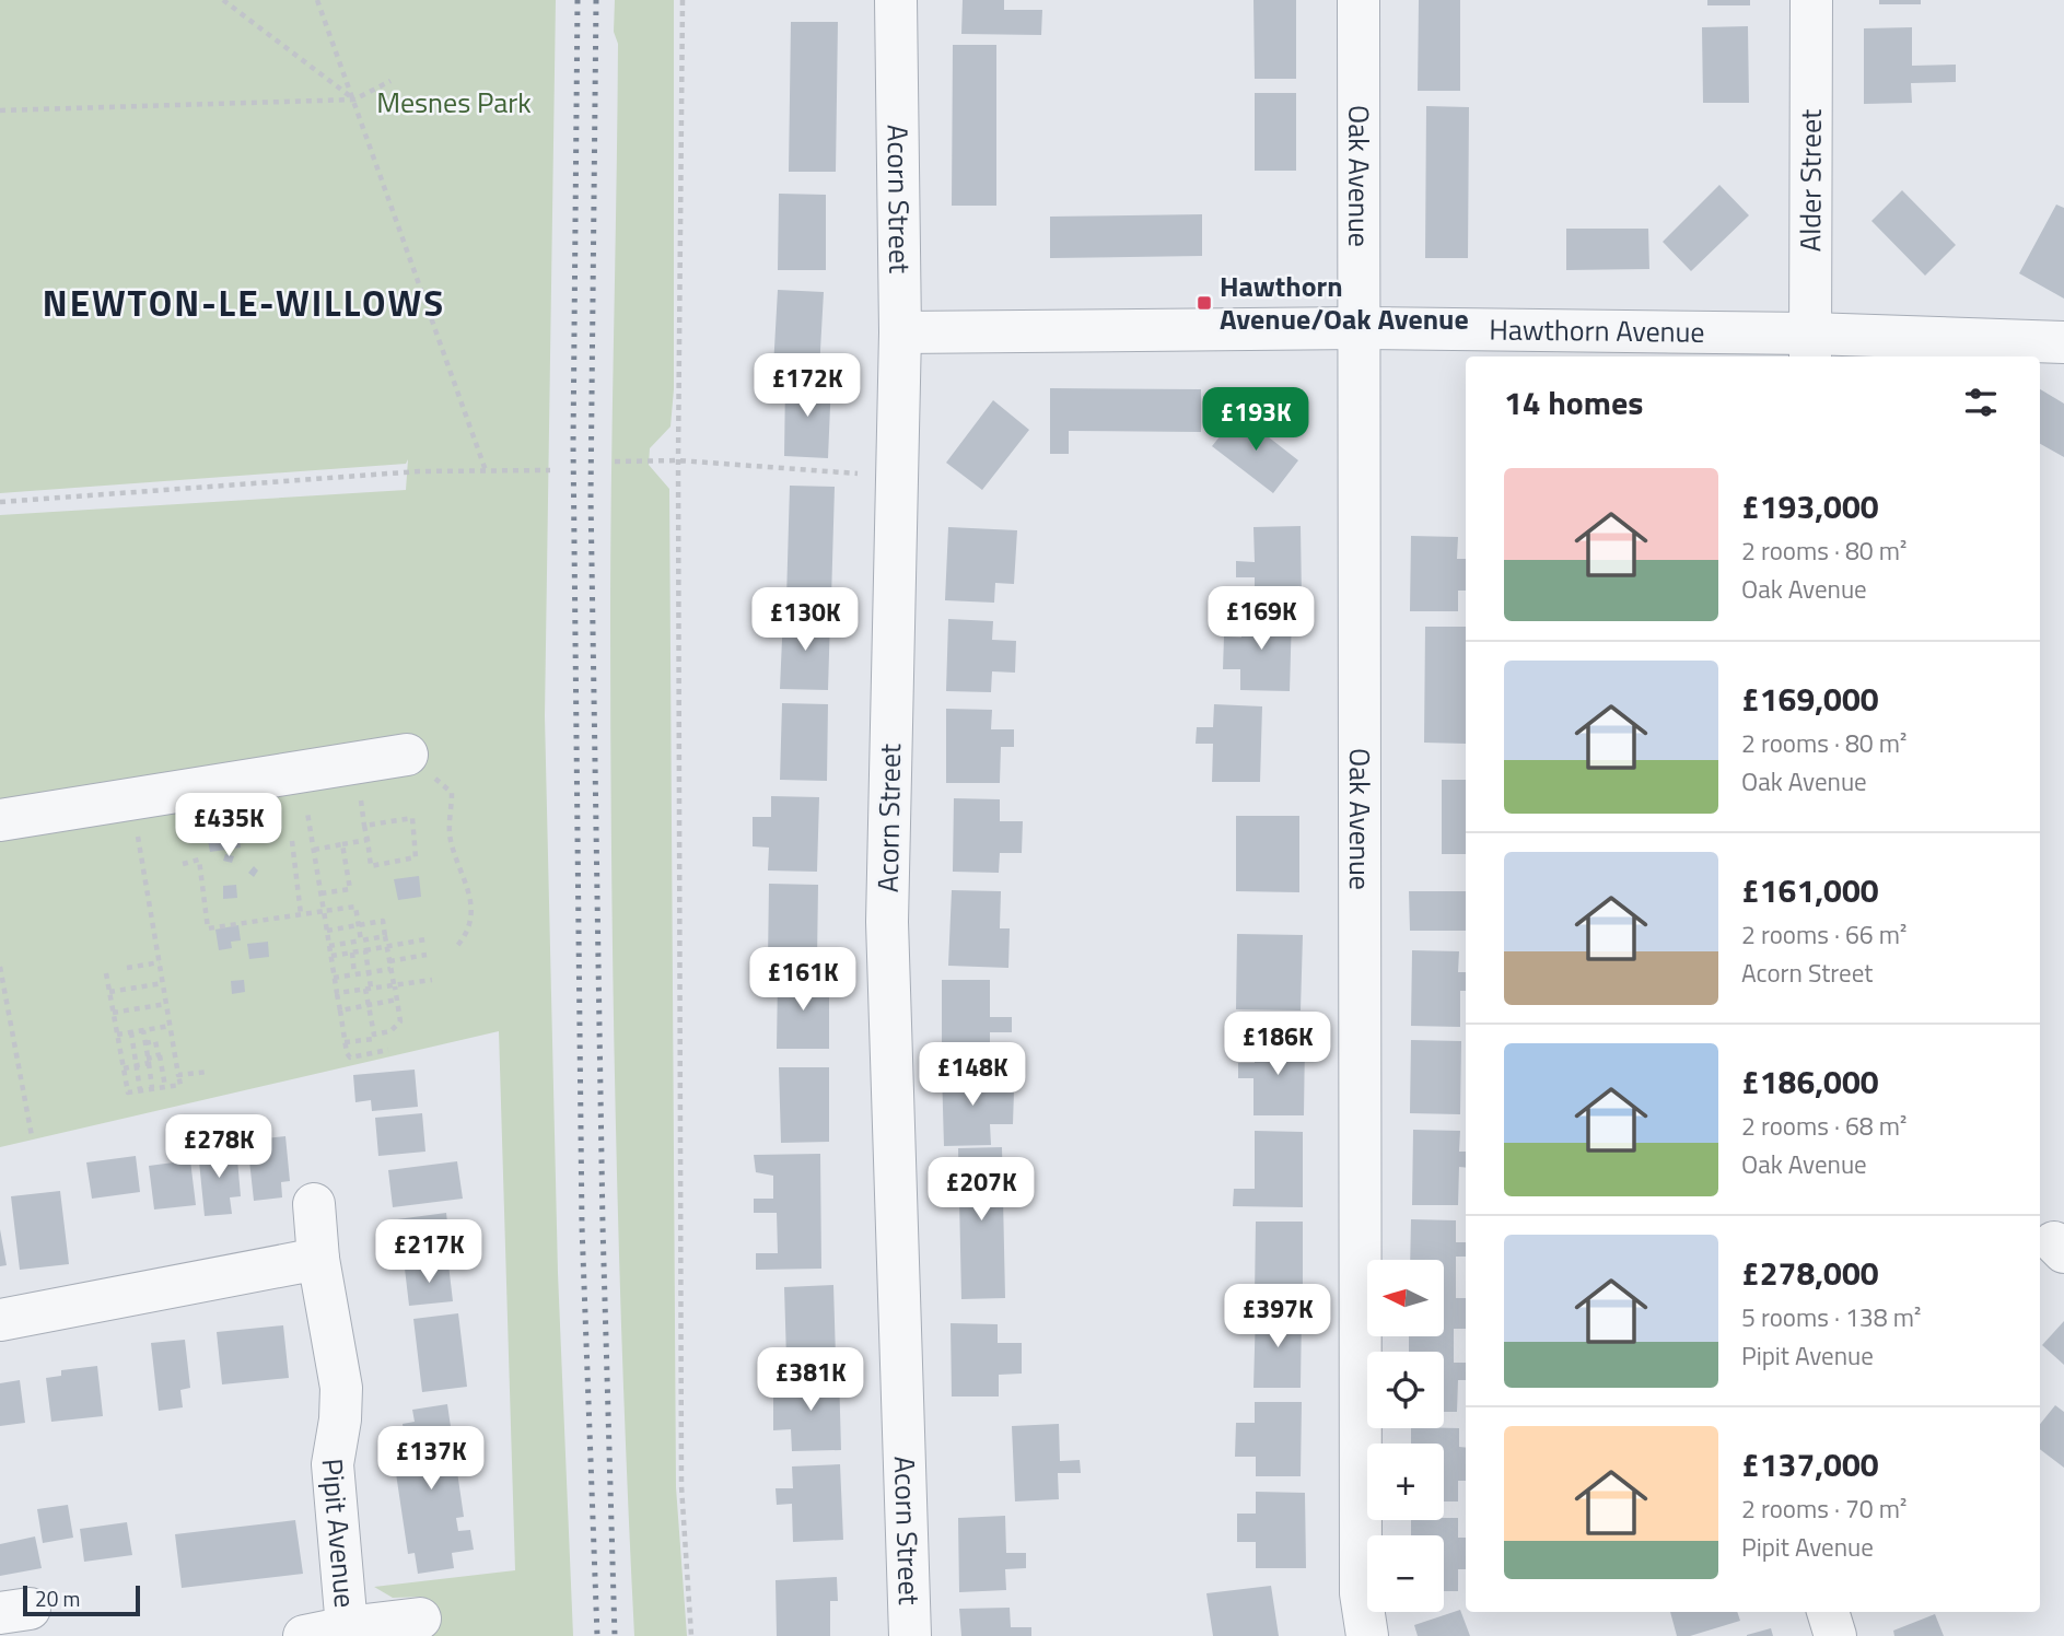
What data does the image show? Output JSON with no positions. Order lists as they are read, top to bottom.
{
  "streets": {
    "street": [
      "Oak Avenue",
      "Alder Street",
      "Acorn Street",
      "Hawthorn Avenue",
      "Pipit Avenue"
    ]
  },
  "crossings": [
    ["Oak Avenue", "Hawthorn Avenue"],
    ["Alder Street", "Hawthorn Avenue"],
    ["Acorn Street", "Hawthorn Avenue"]
  ],
  "districts": ["NEWTON-LE-WILLOWS"],
  "parks": ["Mesnes Park"],
  "places": {
    "transit": ["Hawthorn Avenue/Oak Avenue"]
  },
  "scale_bar": "20 m",
  "north": "left",
  "page": {
    "price": [
      "£172K",
      "£193K",
      "£169K",
      "£130K",
      "£435K",
      "£161K",
      "£186K",
      "£148K",
      "£278K",
      "£207K",
      "£217K",
      "£397K",
      "£381K",
      "£137K"
    ],
    "heading": "14 homes",
    "list": [
      {
        "name": "£193,000",
        "note": "2 rooms · 80 m² · Oak Avenue"
      },
      {
        "name": "£169,000",
        "note": "2 rooms · 80 m² · Oak Avenue"
      },
      {
        "name": "£161,000",
        "note": "2 rooms · 66 m² · Acorn Street"
      },
      {
        "name": "£186,000",
        "note": "2 rooms · 68 m² · Oak Avenue"
      },
      {
        "name": "£278,000",
        "note": "5 rooms · 138 m² · Pipit Avenue"
      },
      {
        "name": "£137,000",
        "note": "2 rooms · 70 m² · Pipit Avenue"
      }
    ],
    "map_buttons": ["+", "−"],
    "scale": "20 m"
  }
}
